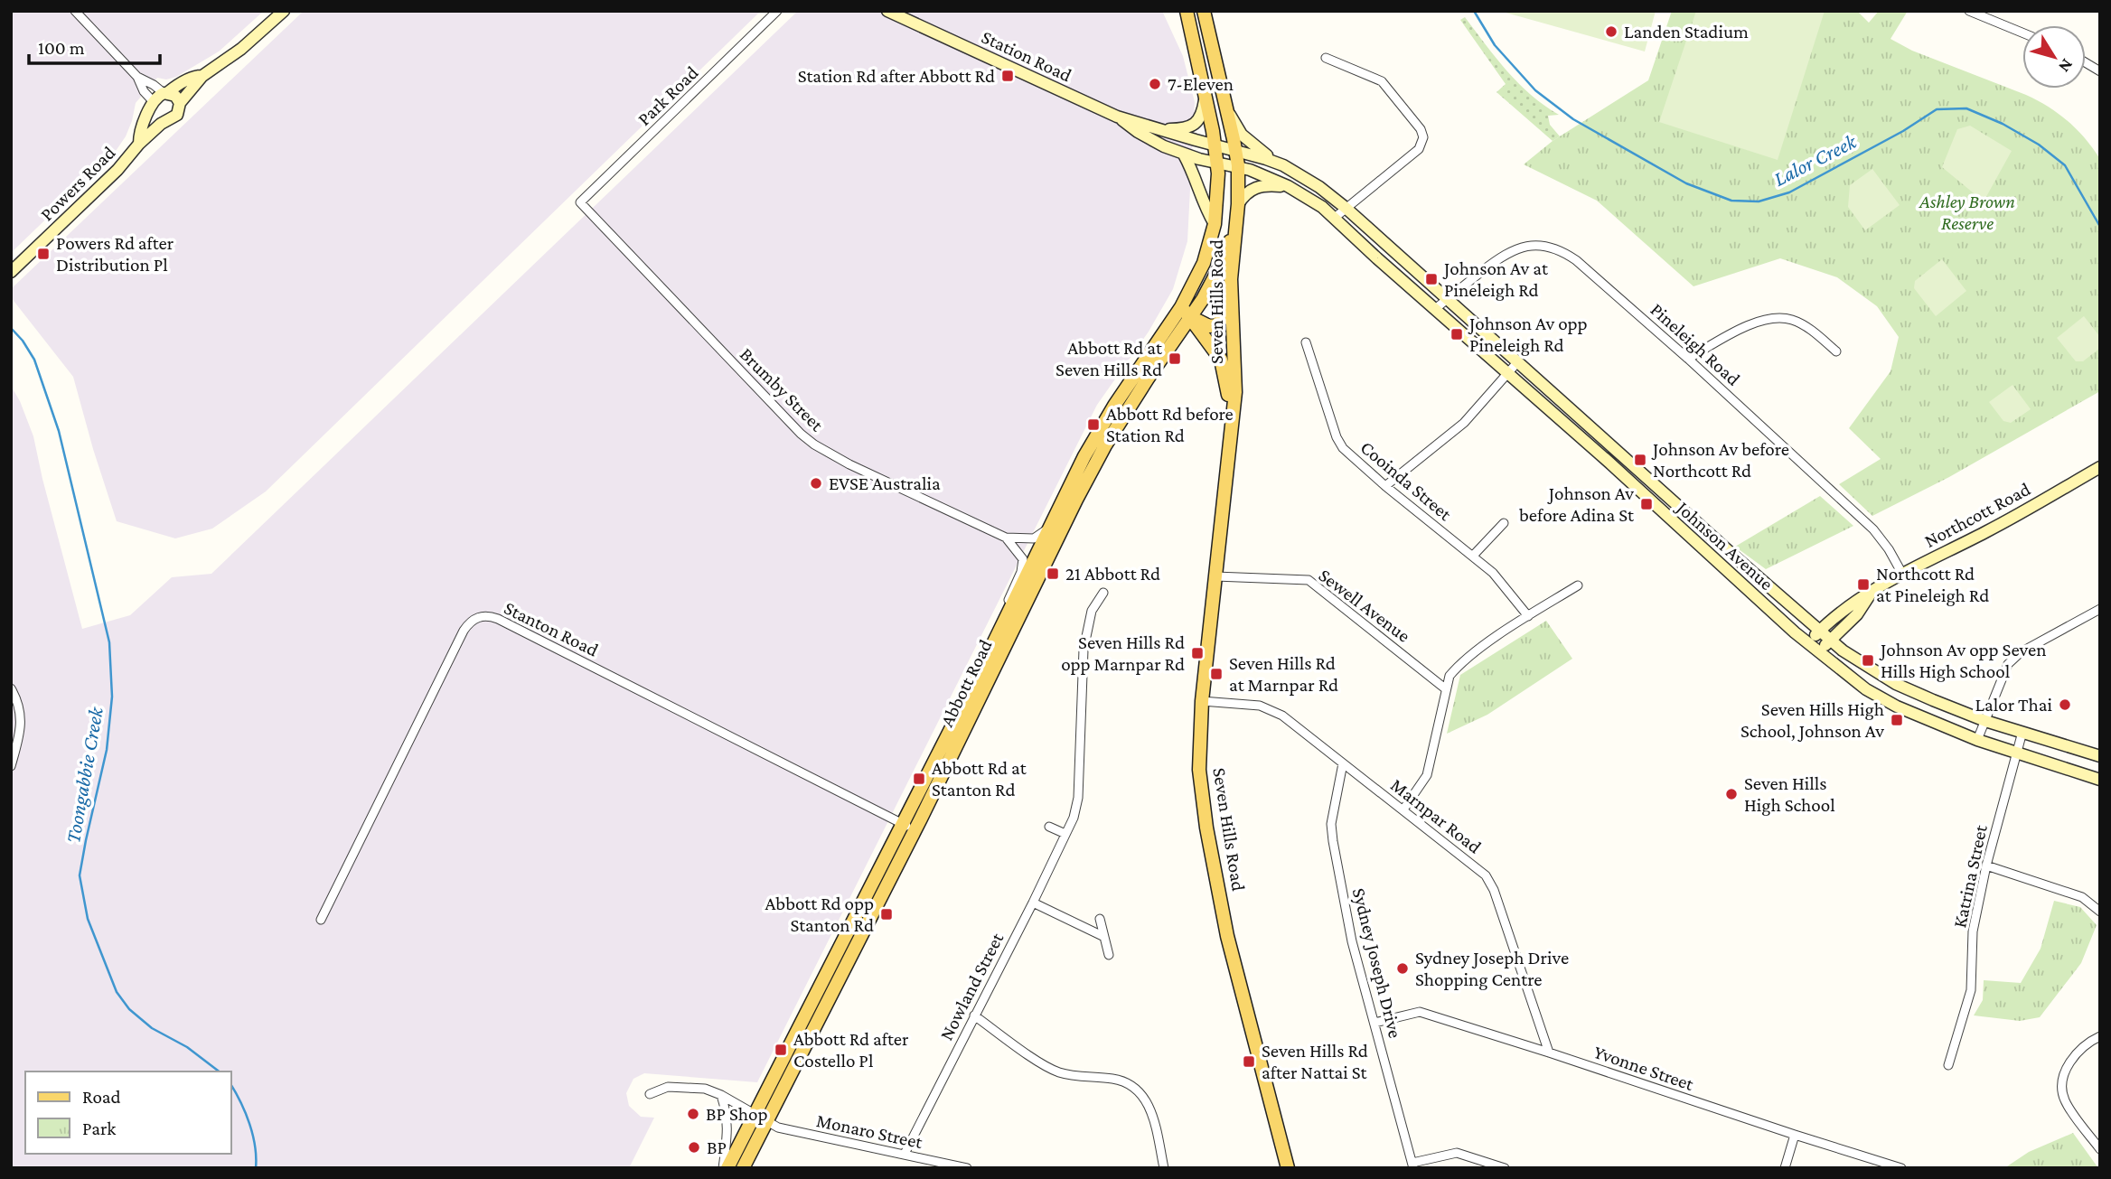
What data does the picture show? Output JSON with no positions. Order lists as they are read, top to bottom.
{
  "streets": {
    "main road": [
      "Station Road",
      "Powers Road",
      "Seven Hills Road",
      "Northcott Road",
      "Johnson Avenue",
      "Abbott Road"
    ],
    "street": [
      "Park Road",
      "Pineleigh Road",
      "Brumby Street",
      "Cooinda Street",
      "Sewell Avenue",
      "Stanton Road",
      "Marnpar Road",
      "Katrina Street",
      "Sydney Joseph Drive",
      "Nowland Street",
      "Yvonne Street",
      "Monaro Street"
    ]
  },
  "crossings": [
    ["Station Road", "Seven Hills Road"],
    ["Station Road", "Johnson Avenue"],
    ["Park Road", "Brumby Street"],
    ["Seven Hills Road", "Johnson Avenue"],
    ["Seven Hills Road", "Sewell Avenue"],
    ["Seven Hills Road", "Abbott Road"],
    ["Seven Hills Road", "Marnpar Road"],
    ["Pineleigh Road", "Northcott Road"],
    ["Pineleigh Road", "Johnson Avenue"],
    ["Brumby Street", "Abbott Road"],
    ["Northcott Road", "Johnson Avenue"],
    ["Johnson Avenue", "Katrina Street"],
    ["Stanton Road", "Abbott Road"],
    ["Abbott Road", "Monaro Street"],
    ["Marnpar Road", "Sydney Joseph Drive"],
    ["Marnpar Road", "Yvonne Street"],
    ["Sydney Joseph Drive", "Yvonne Street"],
    ["Nowland Street", "Monaro Street"]
  ],
  "water": ["Lalor Creek", "Toongabbie Creek"],
  "parks": ["Ashley Brown Reserve"],
  "places": {
    "other": [
      "Landen Stadium",
      "7-Eleven",
      "EVSE Australia",
      "Lalor Thai",
      "Seven Hills High School",
      "Sydney Joseph Drive Shopping Centre",
      "BP Shop",
      "BP"
    ],
    "transit": [
      "Station Rd after Abbott Rd",
      "Powers Rd after Distribution Pl",
      "Johnson Av at Pineleigh Rd",
      "Johnson Av opp Pineleigh Rd",
      "Abbott Rd at Seven Hills Rd",
      "Abbott Rd before Station Rd",
      "Johnson Av before Northcott Rd",
      "Johnson Av before Adina St",
      "21 Abbott Rd",
      "Northcott Rd at Pineleigh Rd",
      "Seven Hills Rd opp Marnpar Rd",
      "Johnson Av opp Seven Hills High School",
      "Seven Hills Rd at Marnpar Rd",
      "Seven Hills High School, Johnson Av",
      "Abbott Rd at Stanton Rd",
      "Abbott Rd opp Stanton Rd",
      "Abbott Rd after Costello Pl",
      "Seven Hills Rd after Nattai St"
    ]
  },
  "legend": ["Road", "Park"],
  "scale_bar": "100 m",
  "north": "bottom right"
}
